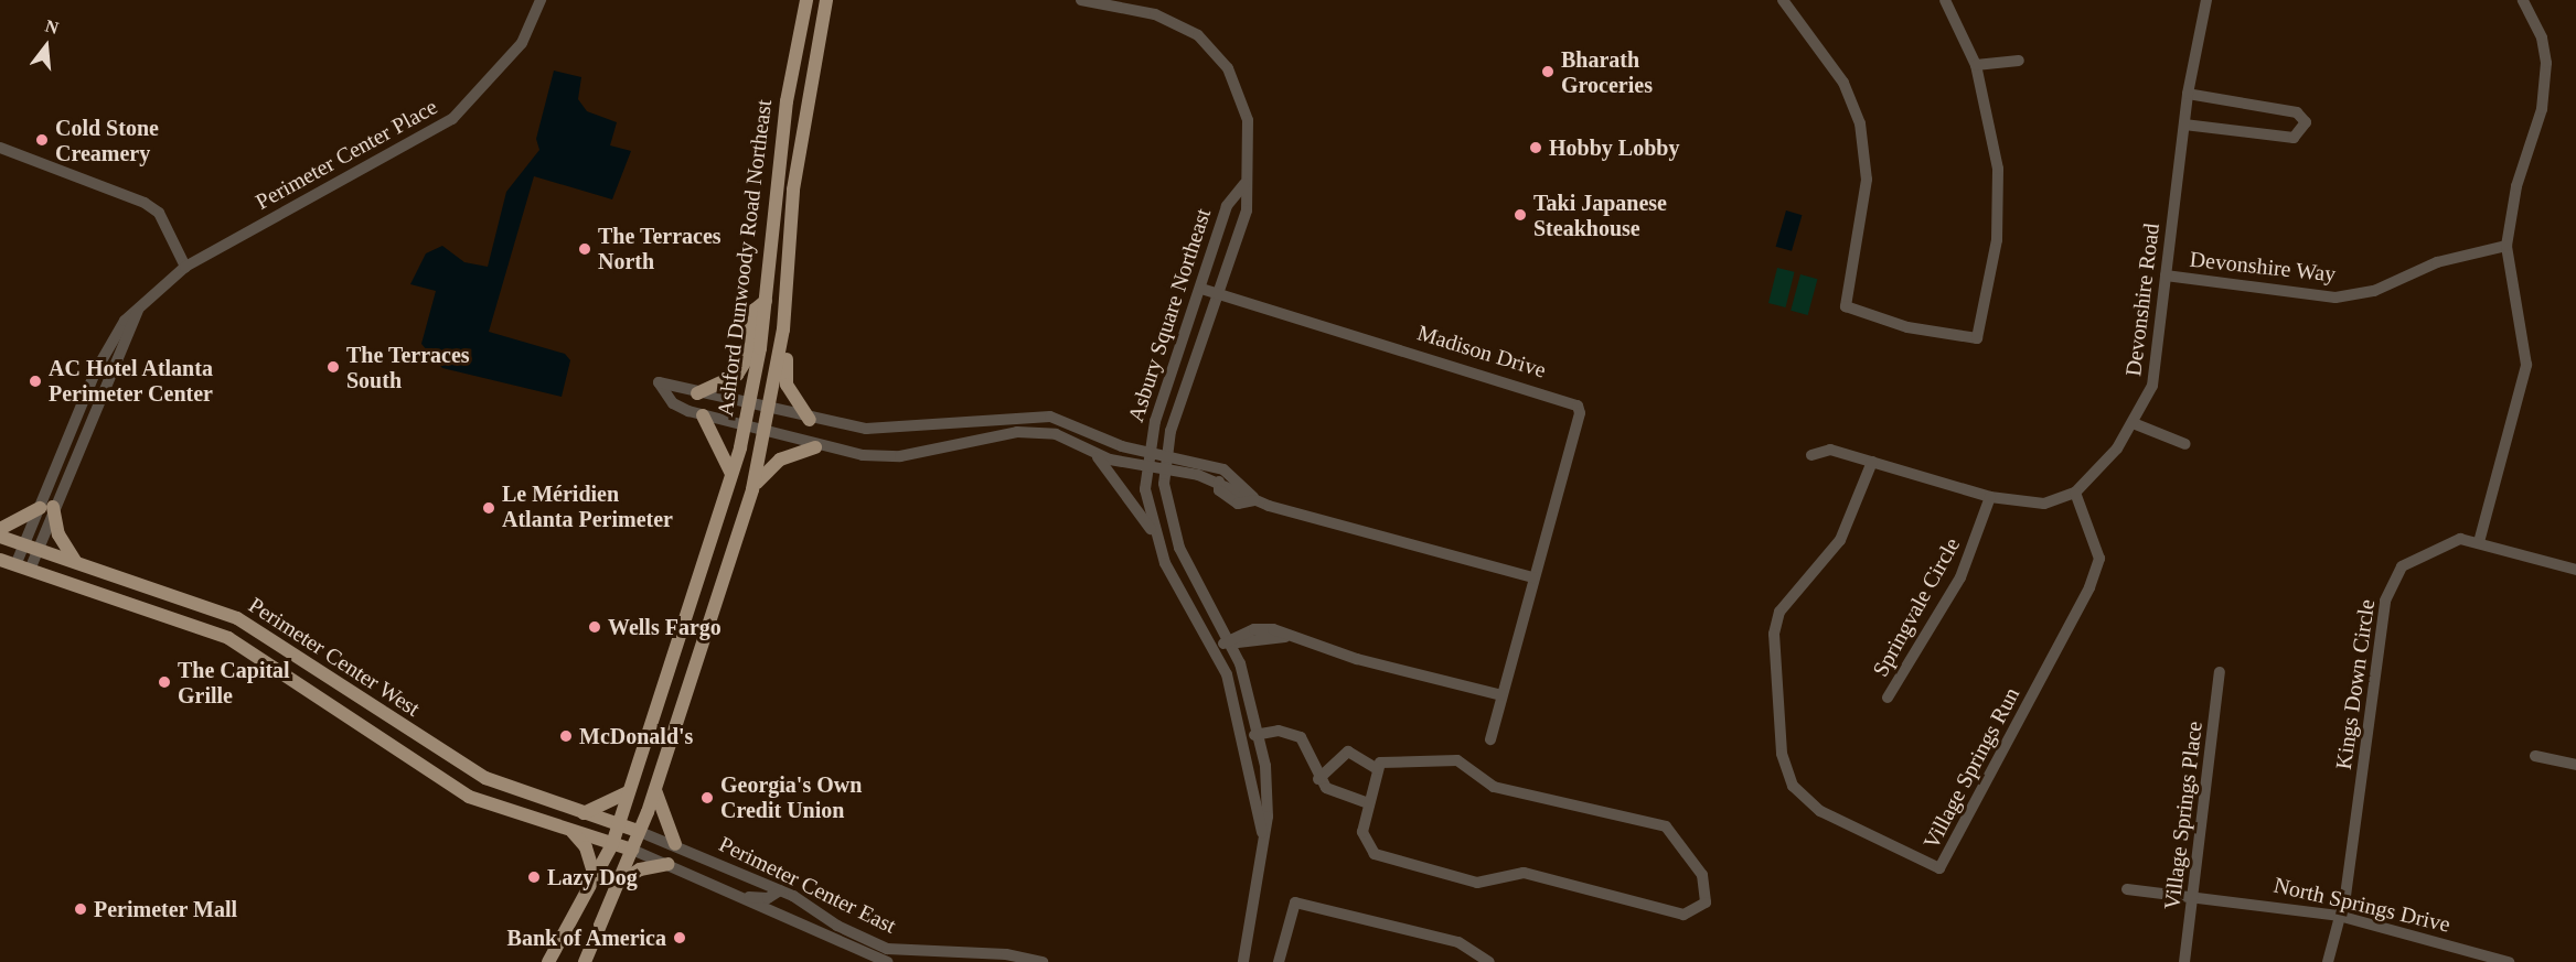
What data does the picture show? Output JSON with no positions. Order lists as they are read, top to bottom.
{
  "streets": {
    "main road": ["Ashford Dunwoody Road Northeast", "Perimeter Center West"],
    "street": [
      "Perimeter Center Place",
      "Devonshire Way",
      "Devonshire Road",
      "Asbury Square Northeast",
      "Madison Drive",
      "Springvale Circle",
      "Kings Down Circle",
      "Village Springs Run",
      "Village Springs Place",
      "Perimeter Center East",
      "North Springs Drive"
    ]
  },
  "crossings": [
    ["Perimeter Center Place", "Perimeter Center West"],
    ["Ashford Dunwoody Road Northeast", "Perimeter Center West"],
    ["Ashford Dunwoody Road Northeast", "Perimeter Center East"],
    ["Devonshire Way", "Devonshire Road"],
    ["Devonshire Road", "Springvale Circle"],
    ["Devonshire Road", "Village Springs Run"],
    ["Asbury Square Northeast", "Madison Drive"],
    ["Perimeter Center West", "Perimeter Center East"],
    ["Kings Down Circle", "North Springs Drive"],
    ["Village Springs Place", "North Springs Drive"]
  ],
  "places": [
    "Bharath Groceries",
    "Cold Stone Creamery",
    "Hobby Lobby",
    "Taki Japanese Steakhouse",
    "The Terraces North",
    "The Terraces South",
    "AC Hotel Atlanta Perimeter Center",
    "Le Méridien Atlanta Perimeter",
    "Wells Fargo",
    "The Capital Grille",
    "McDonald's",
    "Georgia's Own Credit Union",
    "Lazy Dog",
    "Perimeter Mall",
    "Bank of America"
  ],
  "north": "top"
}
